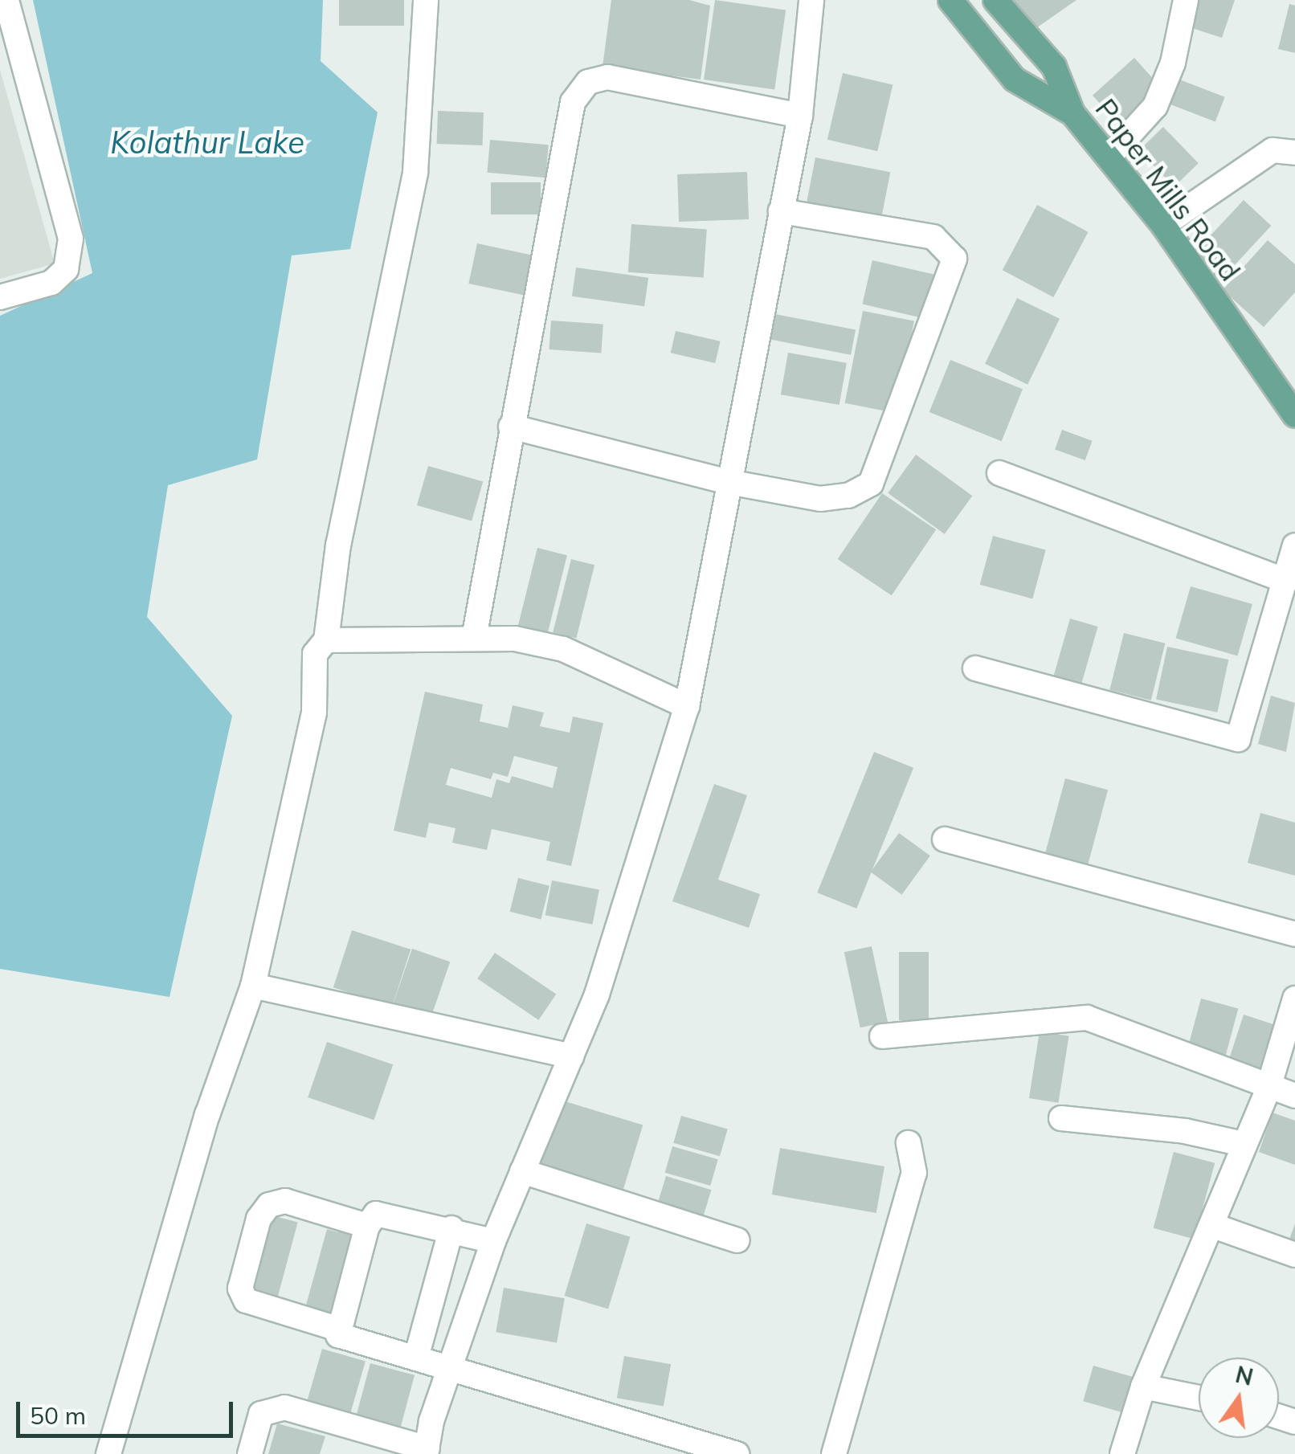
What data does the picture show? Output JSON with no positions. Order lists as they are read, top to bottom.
{
  "streets": {
    "main road": ["Paper Mills Road"]
  },
  "water": ["Kolathur Lake"],
  "scale_bar": "50 m",
  "north": "top"
}
